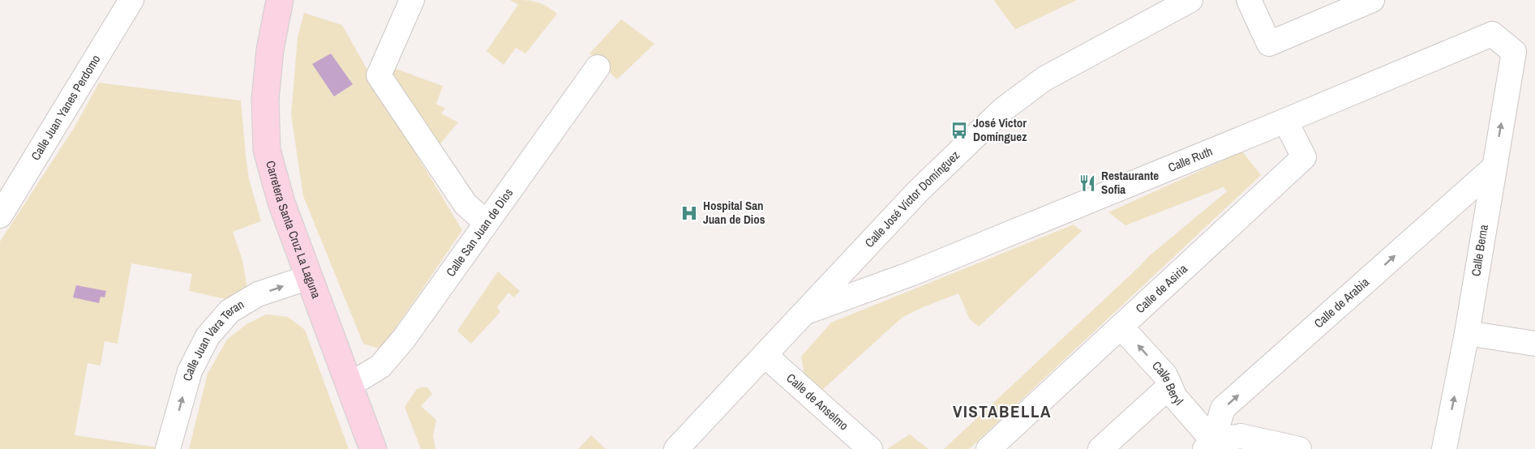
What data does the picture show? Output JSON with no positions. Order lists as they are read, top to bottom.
{
  "streets": {
    "main road": ["Carretera Santa Cruz La Laguna"],
    "street": [
      "Calle Juan Yanes Perdomo",
      "Calle Ruth",
      "Calle José Víctor Domínguez",
      "Calle San Juan de Dios",
      "Calle Berna",
      "Calle de Asiria",
      "Calle de Arabia",
      "Calle Juan Vara Teran",
      "Calle Beryl",
      "Calle de Anselmo"
    ]
  },
  "crossings": [
    ["Calle Ruth", "Calle José Víctor Domínguez"],
    ["Calle Ruth", "Calle Berna"],
    ["Calle Ruth", "Calle de Asiria"],
    ["Calle José Víctor Domínguez", "Calle de Anselmo"],
    ["Carretera Santa Cruz La Laguna", "Calle San Juan de Dios"],
    ["Carretera Santa Cruz La Laguna", "Calle Juan Vara Teran"],
    ["Calle Berna", "Calle de Arabia"],
    ["Calle de Asiria", "Calle Beryl"],
    ["Calle de Arabia", "Calle Beryl"]
  ],
  "one_way": [
    "Calle Berna",
    "Calle de Arabia",
    "Calle Juan Vara Teran",
    "Calle Beryl"
  ],
  "districts": ["VISTABELLA"],
  "places": {
    "bus stop": ["José Victor Domínguez"],
    "restaurant": ["Restaurante Sofia"],
    "hospital": ["Hospital San Juan de Dios"]
  }
}
